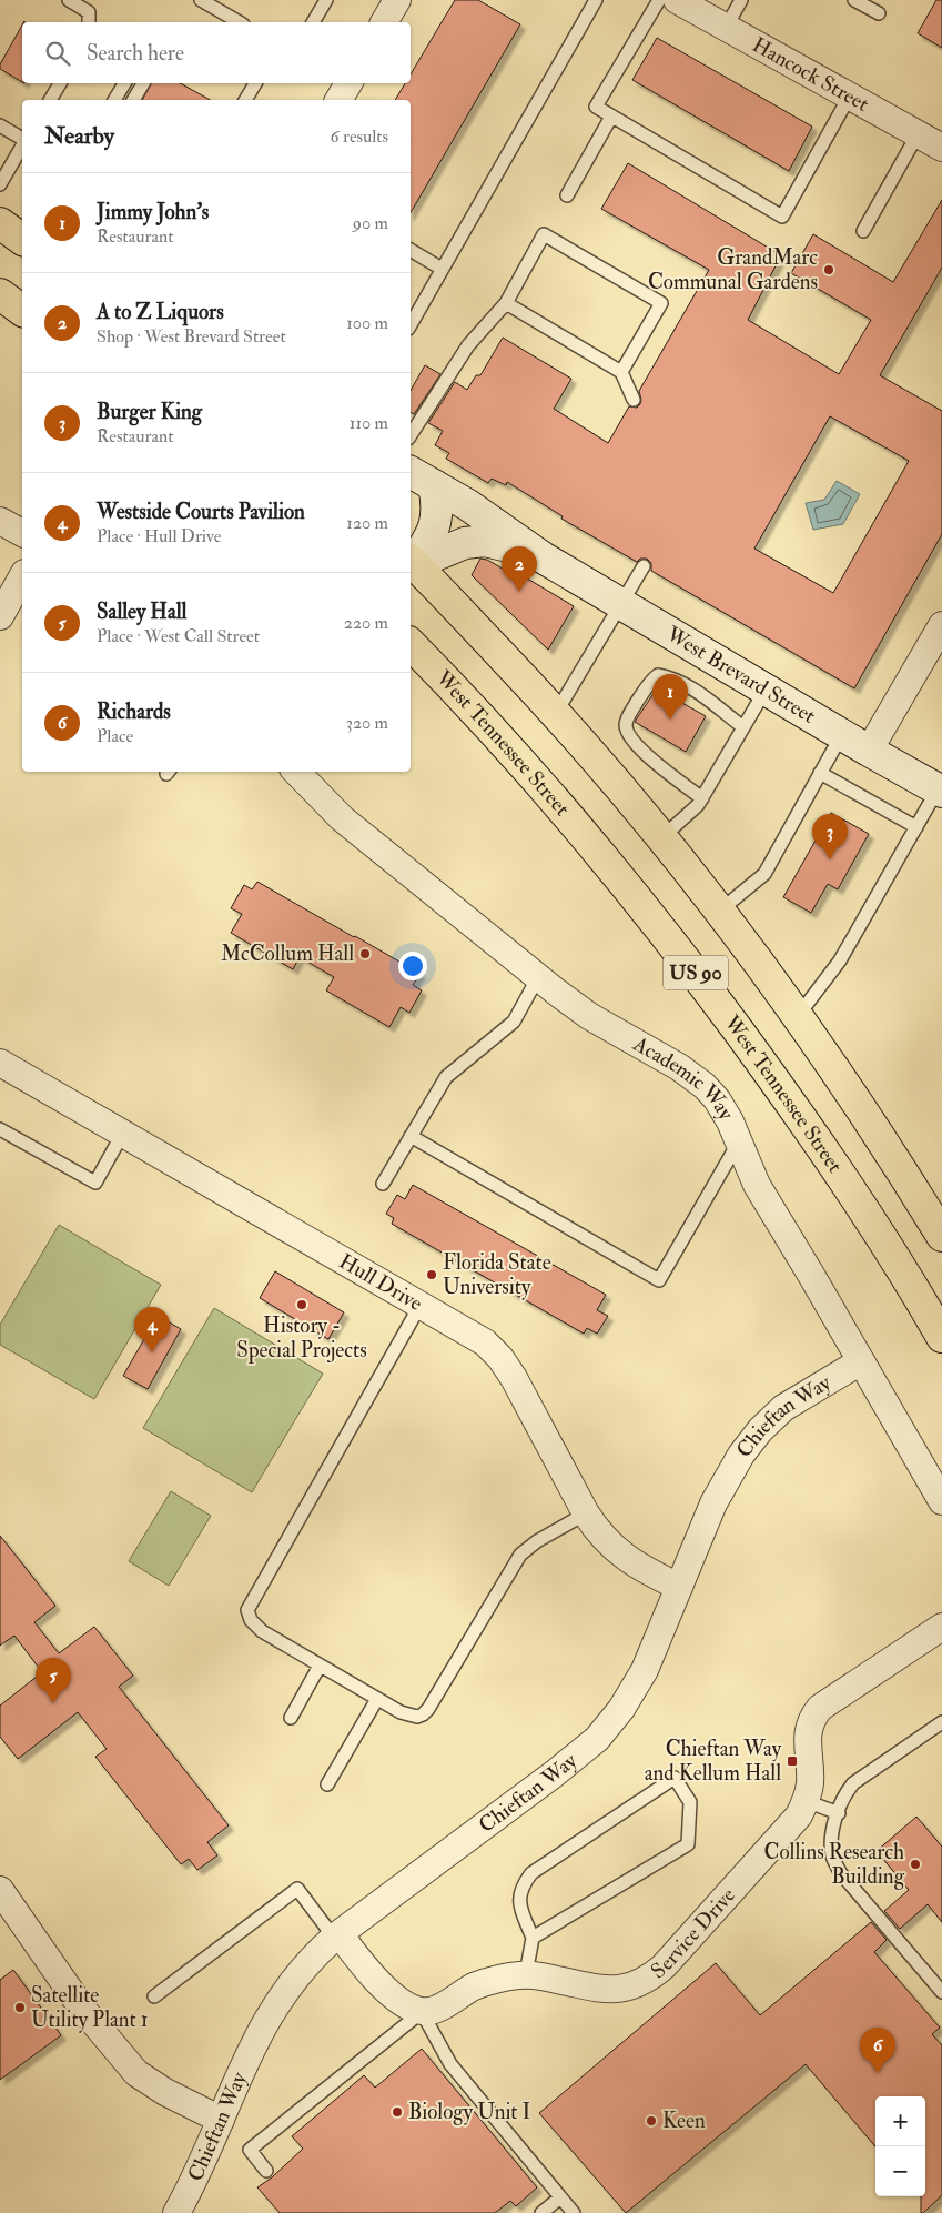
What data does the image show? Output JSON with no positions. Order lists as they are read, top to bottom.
{
  "streets": {
    "main road": ["West Tennessee Street", "US 90"],
    "street": [
      "Hancock Street",
      "West Brevard Street",
      "Academic Way",
      "Hull Drive",
      "Chieftan Way",
      "Service Drive"
    ]
  },
  "crossings": [
    ["Academic Way", "Chieftan Way"],
    ["Hull Drive", "Chieftan Way"]
  ],
  "places": {
    "other": [
      "GrandMarc Communal Gardens",
      "McCollum Hall",
      "Florida State University",
      "History - Special Projects",
      "Collins Research Building",
      "Satellite Utility Plant 1",
      "Biology Unit I",
      "Keen"
    ],
    "transit": ["Chieftan Way and Kellum Hall"]
  },
  "page": {
    "search": "Search here",
    "heading": ["Nearby", "6 results"],
    "list": [
      {
        "mark": "1",
        "name": "Jimmy John's",
        "note": "Restaurant",
        "value": "90 m"
      },
      {
        "mark": "2",
        "name": "A to Z Liquors",
        "note": "Shop · West Brevard Street",
        "value": "100 m"
      },
      {
        "mark": "3",
        "name": "Burger King",
        "note": "Restaurant",
        "value": "110 m"
      },
      {
        "mark": "4",
        "name": "Westside Courts Pavilion",
        "note": "Place · Hull Drive",
        "value": "120 m"
      },
      {
        "mark": "5",
        "name": "Salley Hall",
        "note": "Place · West Call Street",
        "value": "220 m"
      },
      {
        "mark": "6",
        "name": "Richards",
        "note": "Place",
        "value": "320 m"
      }
    ],
    "pins": [
      "2",
      "1",
      "3",
      "4",
      "5",
      "6"
    ],
    "map_buttons": ["+", "−"]
  }
}
